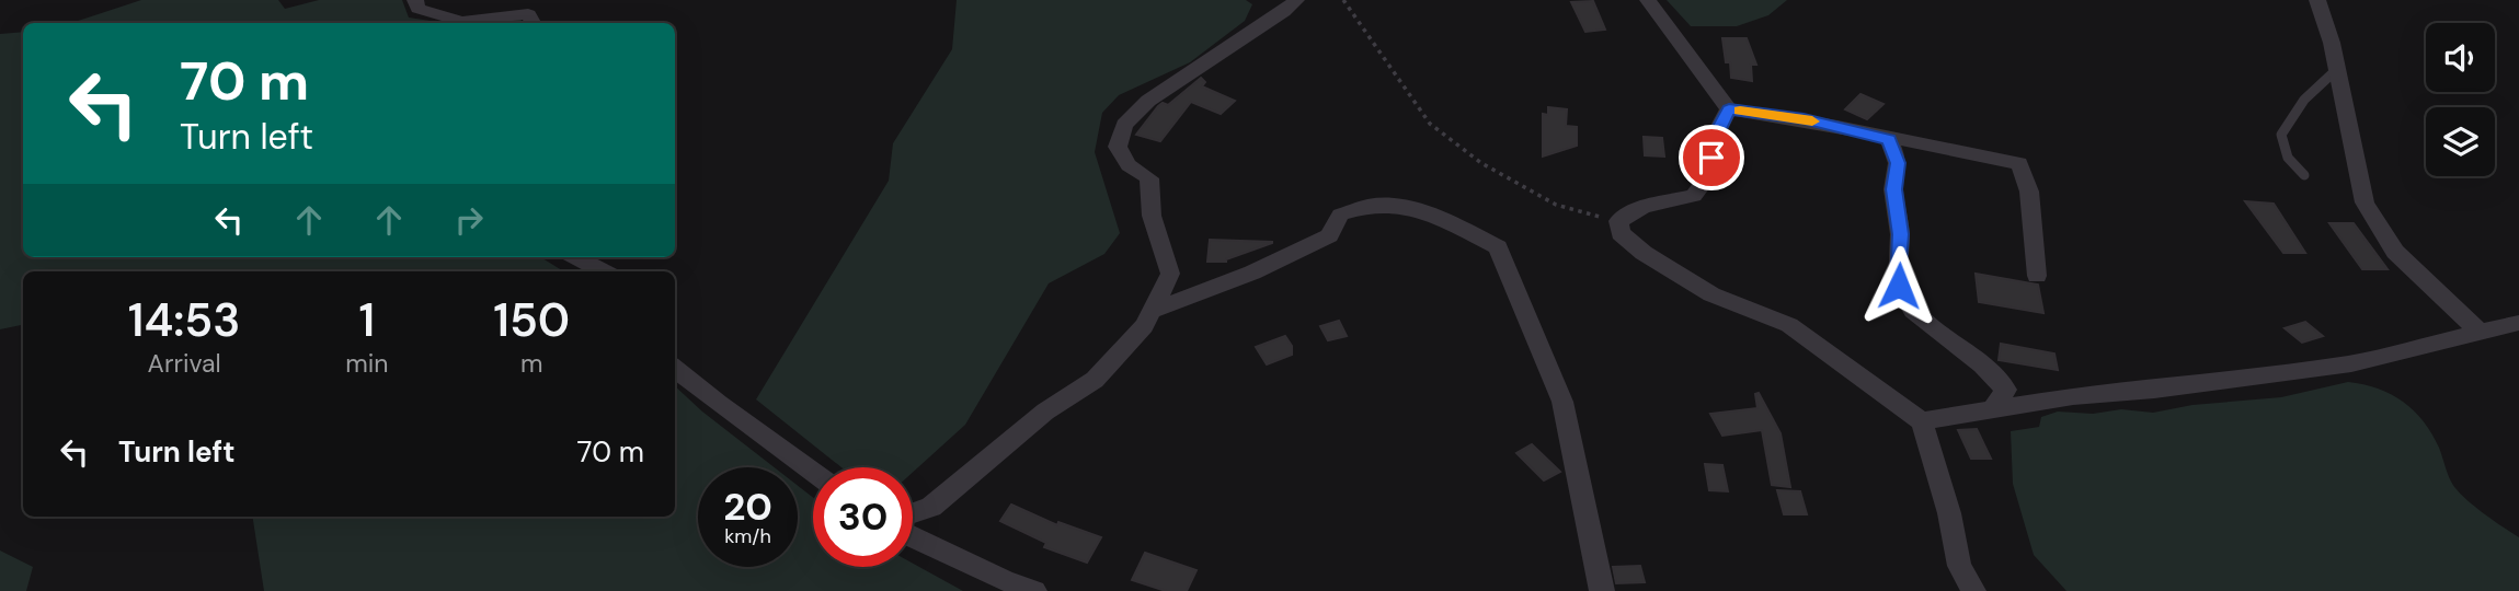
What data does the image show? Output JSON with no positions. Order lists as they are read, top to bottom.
{
  "page": {
    "turn": ["70 m", "Turn left"],
    "eta": [
      "14:53",
      "Arrival",
      "1",
      "min",
      "150",
      "m"
    ],
    "list": [
      {
        "name": "Turn left",
        "value": "70 m"
      }
    ],
    "speed": "20 km/h",
    "limit": "30"
  }
}
